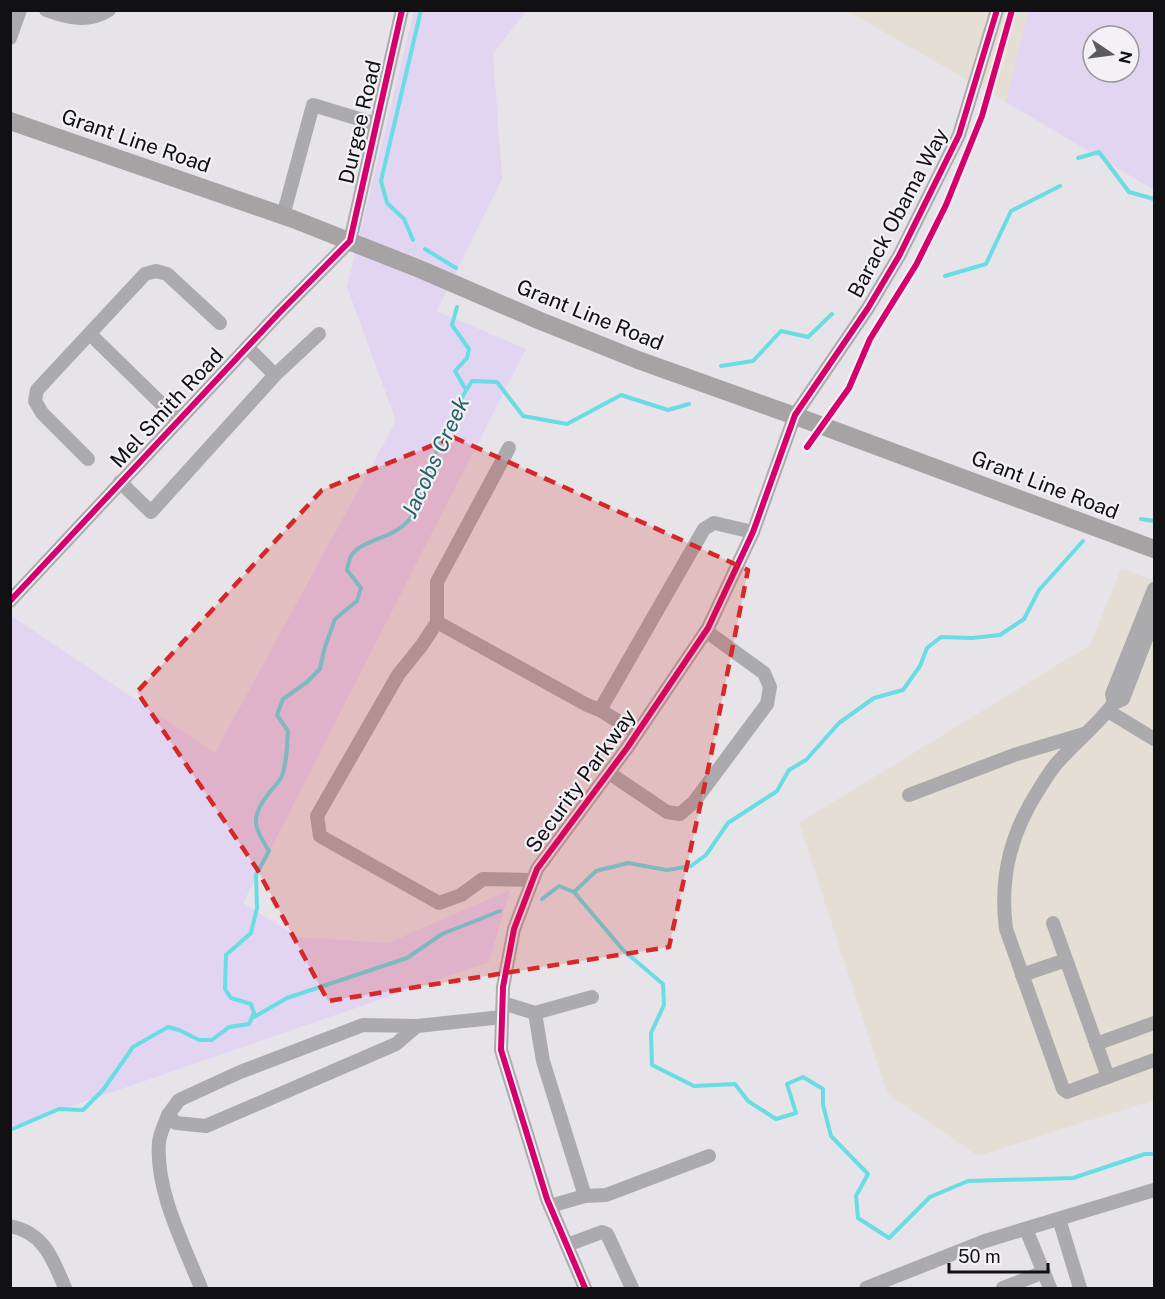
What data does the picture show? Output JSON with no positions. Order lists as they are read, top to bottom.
{
  "streets": {
    "main road": ["Grant Line Road"],
    "street": [
      "Durgee Road",
      "Barack Obama Way",
      "Mel Smith Road",
      "Security Parkway"
    ]
  },
  "crossings": [
    ["Durgee Road", "Grant Line Road"],
    ["Durgee Road", "Mel Smith Road"],
    ["Grant Line Road", "Barack Obama Way"],
    ["Grant Line Road", "Mel Smith Road"],
    ["Grant Line Road", "Security Parkway"],
    ["Barack Obama Way", "Security Parkway"]
  ],
  "water": ["Jacobs Creek"],
  "scale_bar": "50 m",
  "north": "right"
}
